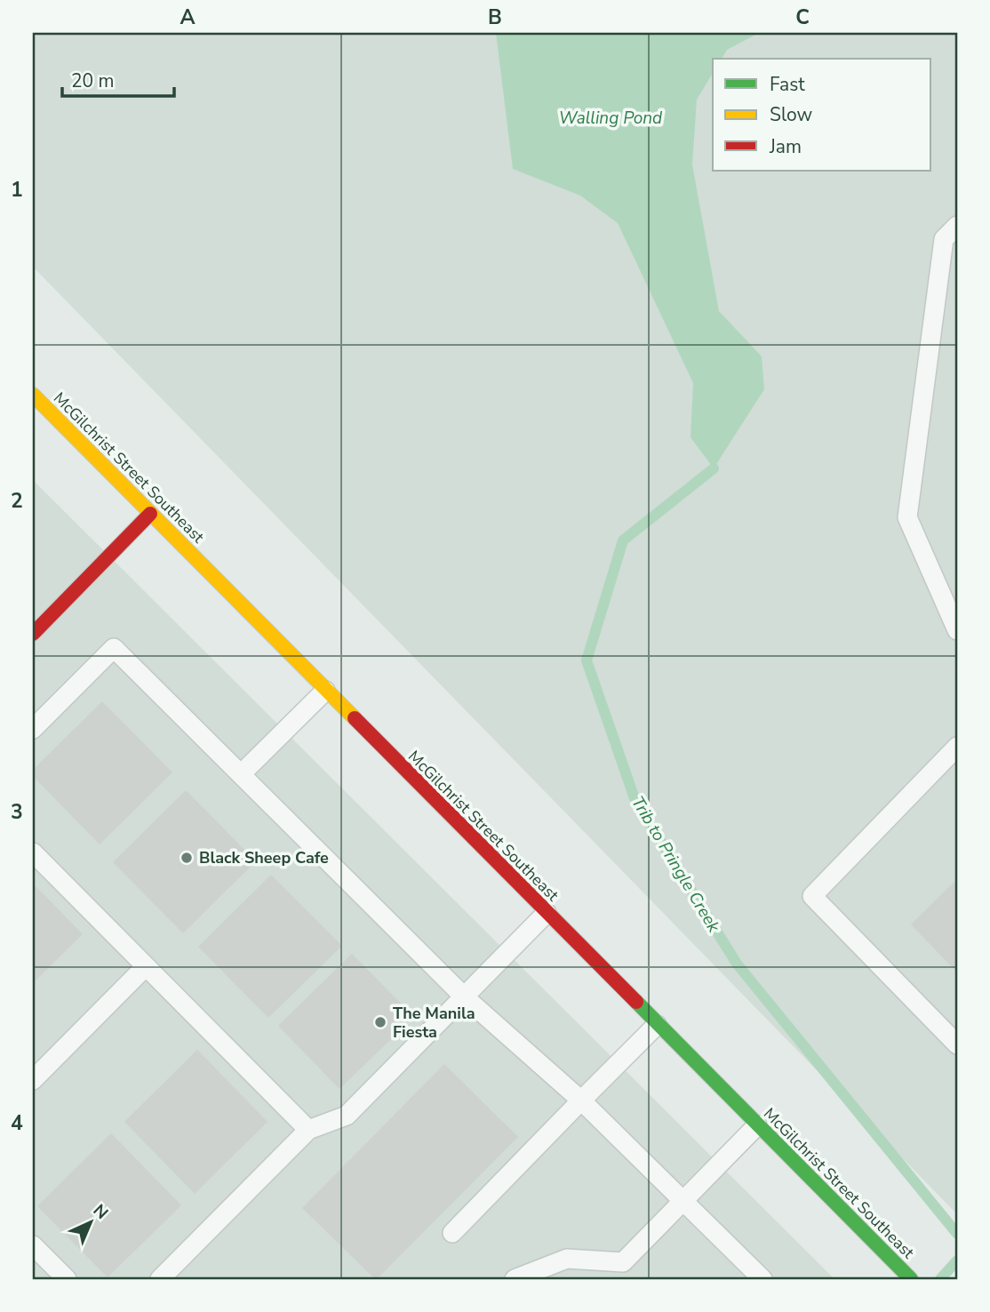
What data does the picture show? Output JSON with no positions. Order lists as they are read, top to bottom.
{
  "streets": {
    "street": ["McGilchrist Street Southeast"]
  },
  "water": ["Walling Pond", "Trib to Pringle Creek"],
  "places": ["Black Sheep Cafe", "The Manila Fiesta"],
  "legend": ["Fast", "Slow", "Jam"],
  "scale_bar": "20 m",
  "north": "top right",
  "grid": {
    "columns": ["A", "B", "C"],
    "rows": [
      "1",
      "2",
      "3",
      "4"
    ]
  }
}
